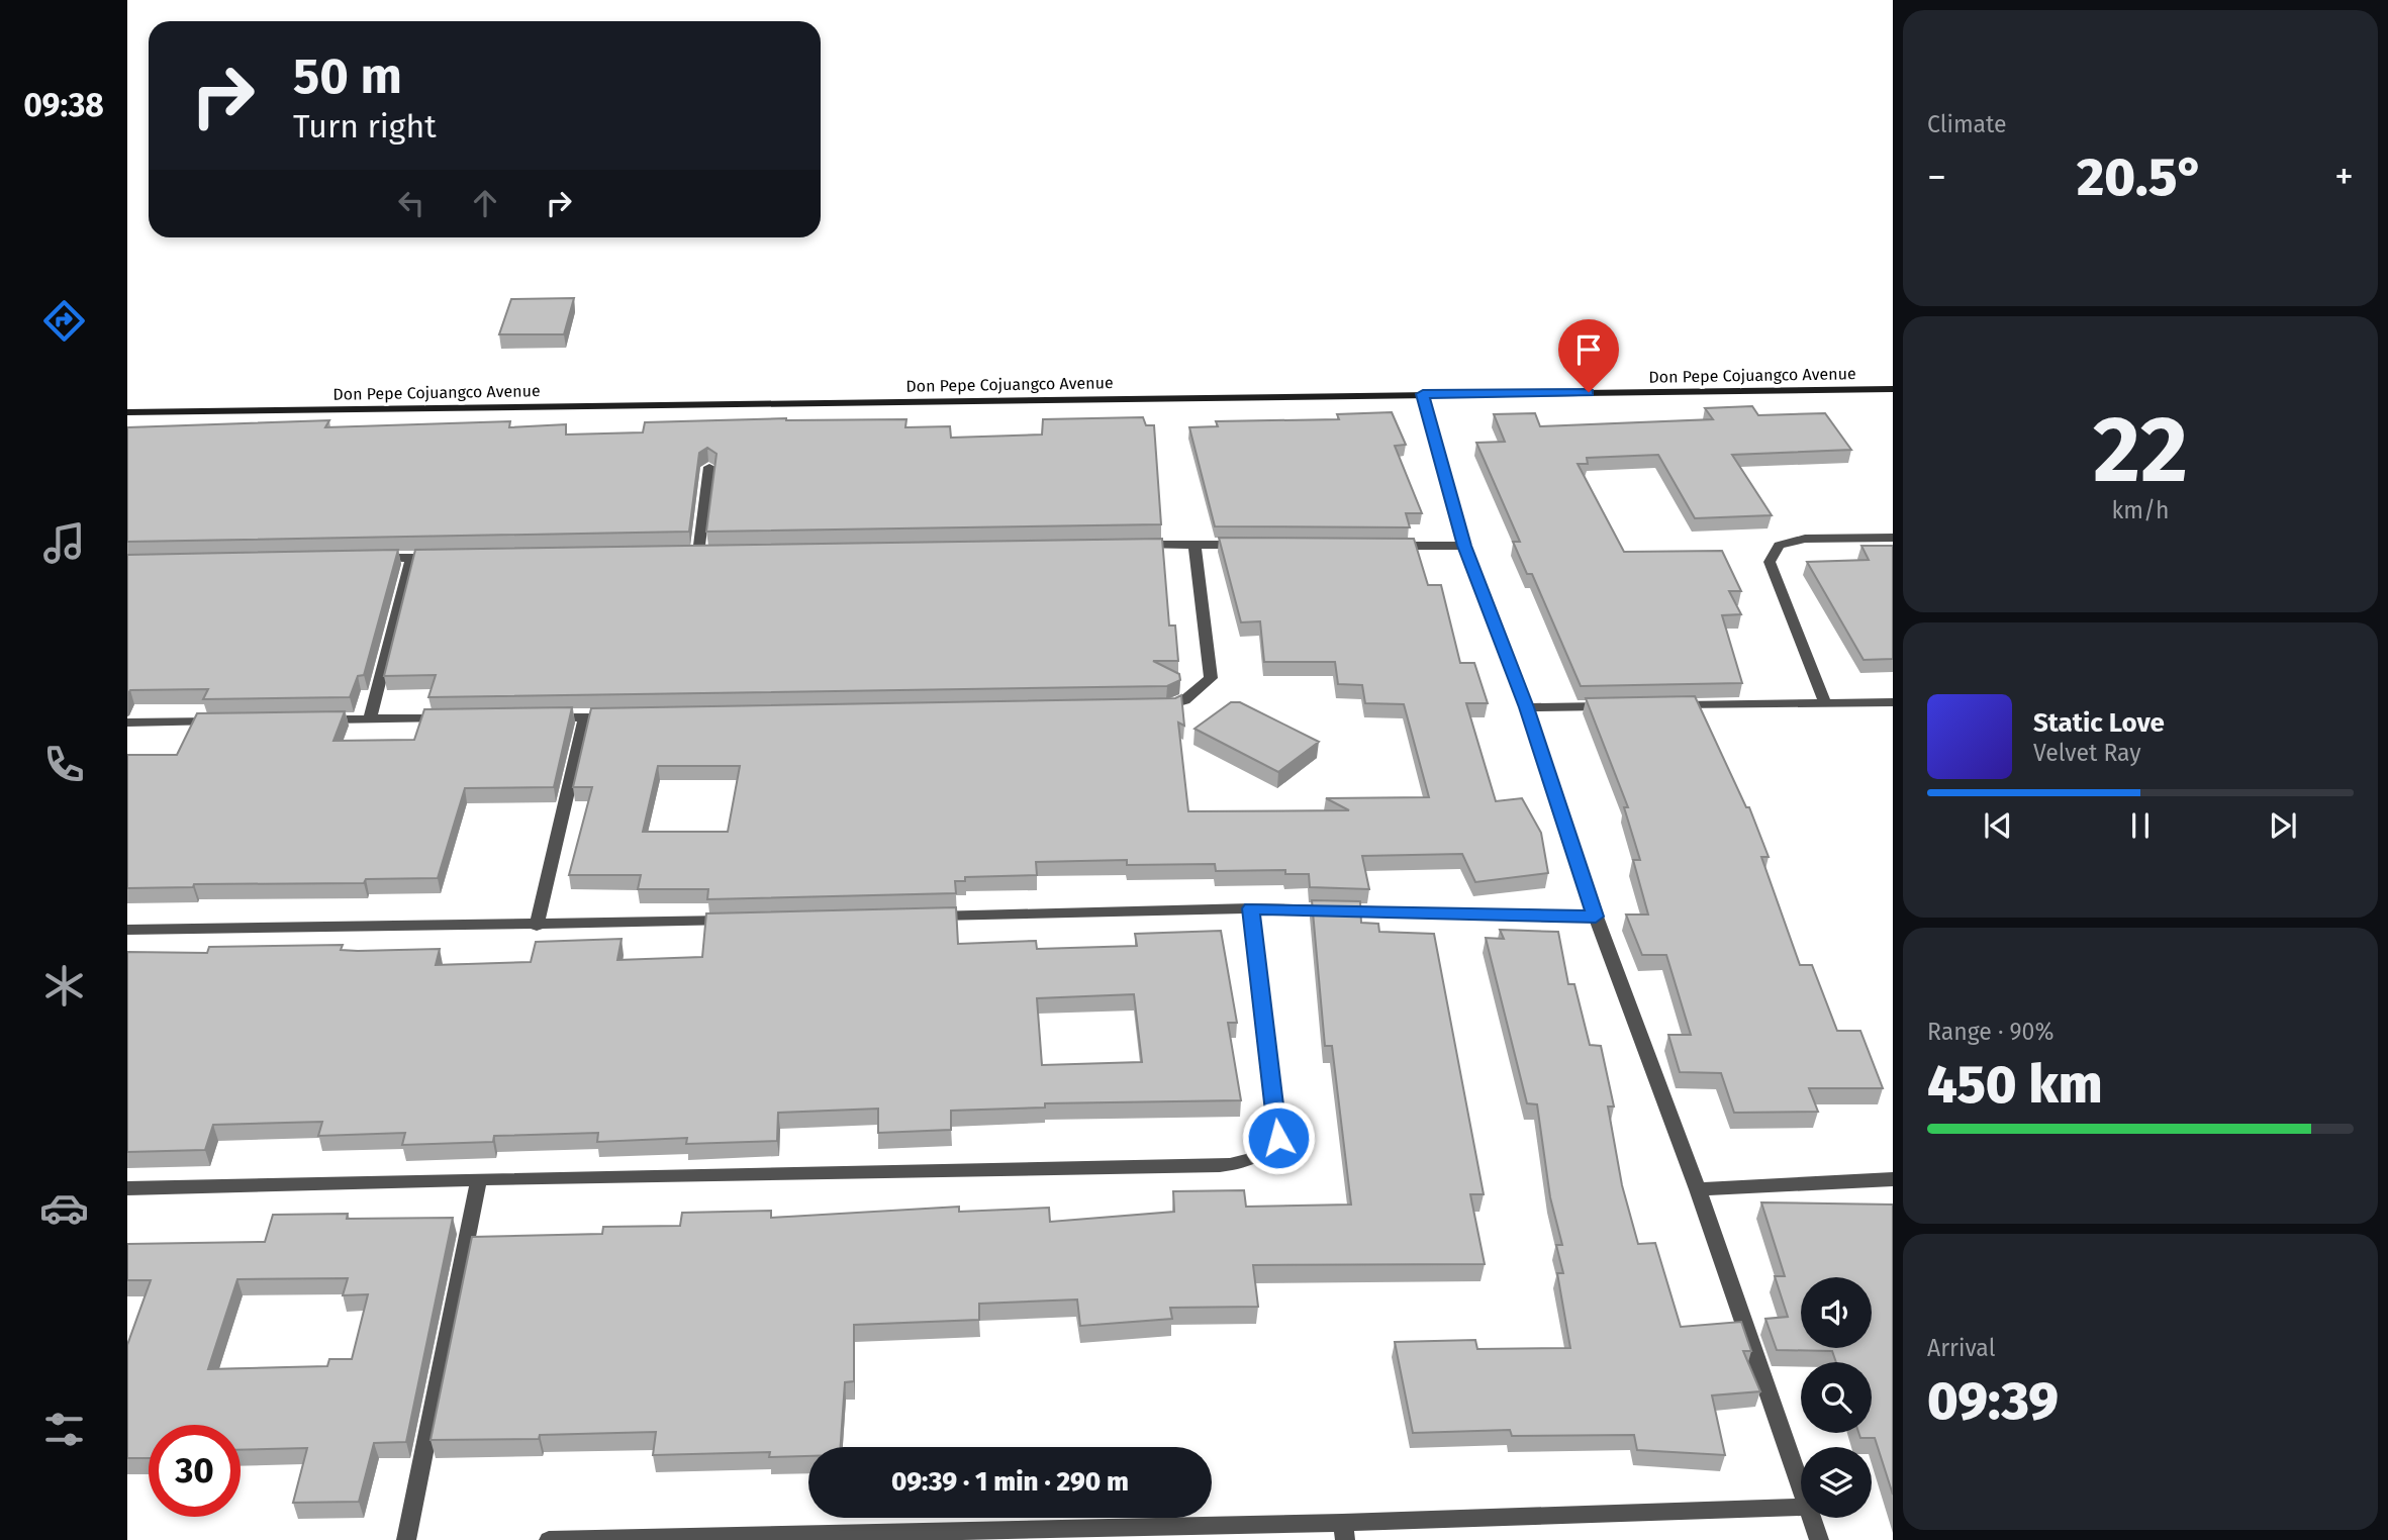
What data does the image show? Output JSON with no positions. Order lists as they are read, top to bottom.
{
  "streets": {
    "street": ["Don Pepe Cojuangco Avenue"]
  },
  "page": {
    "tabs": "09:38",
    "tile": [
      "Climate",
      ["22", "km/h"],
      ["Range · 90%", "450 km"],
      ["Arrival", "09:39"]
    ],
    "turn": ["50 m", "Turn right"],
    "heat": ["−", "20.5°", "+"],
    "song": ["Static Love", "Velvet Ray"],
    "limit": "30",
    "trip": "09:39 · 1 min · 290 m"
  }
}
